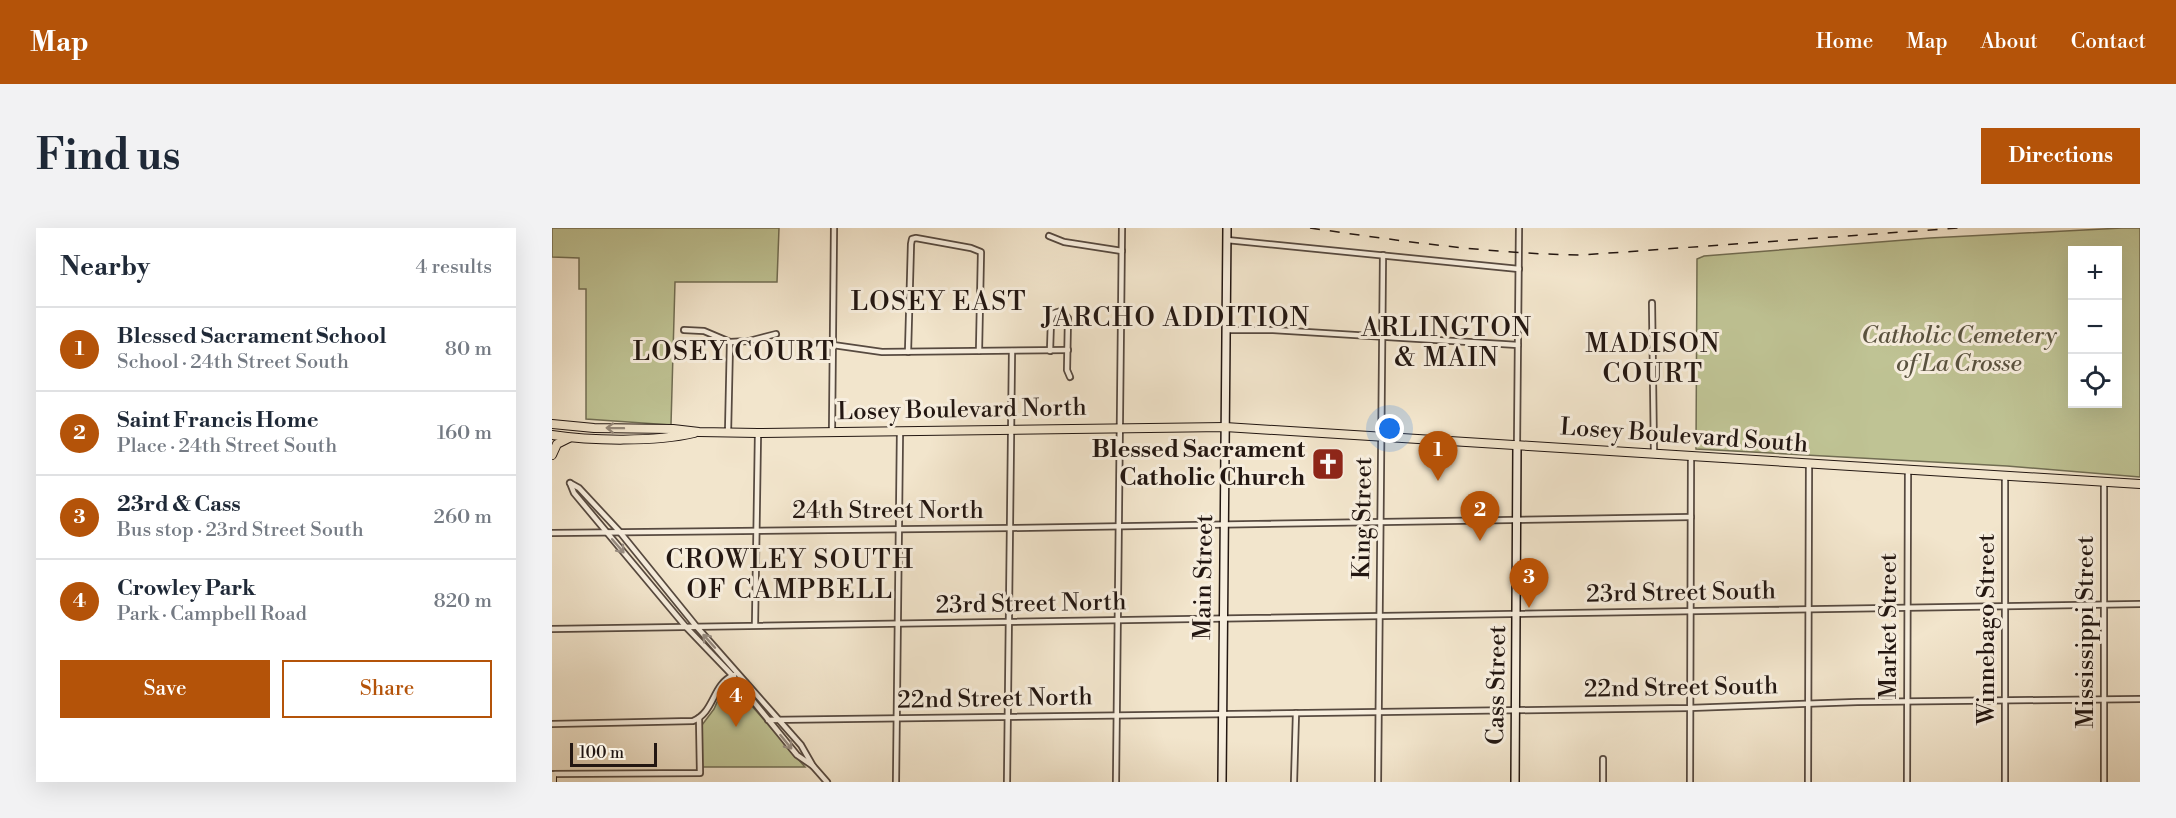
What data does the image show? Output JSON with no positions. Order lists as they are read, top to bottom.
{
  "streets": {
    "main road": ["Losey Boulevard North", "Losey Boulevard South"],
    "street": [
      "24th Street North",
      "King Street",
      "Main Street",
      "23rd Street South",
      "23rd Street North",
      "Market Street",
      "Winnebago Street",
      "Mississippi Street",
      "Cass Street",
      "22nd Street South",
      "22nd Street North"
    ]
  },
  "crossings": [
    ["Losey Boulevard North", "Losey Boulevard South"],
    ["Losey Boulevard North", "Main Street"],
    ["Losey Boulevard South", "King Street"],
    ["Losey Boulevard South", "Main Street"],
    ["Losey Boulevard South", "Market Street"],
    ["Losey Boulevard South", "Winnebago Street"],
    ["Losey Boulevard South", "Mississippi Street"],
    ["Losey Boulevard South", "Cass Street"],
    ["24th Street North", "King Street"],
    ["24th Street North", "Main Street"],
    ["24th Street North", "Cass Street"],
    ["King Street", "23rd Street South"],
    ["King Street", "22nd Street South"],
    ["Main Street", "23rd Street South"],
    ["Main Street", "23rd Street North"],
    ["Main Street", "22nd Street South"],
    ["Main Street", "22nd Street North"],
    ["23rd Street South", "23rd Street North"],
    ["23rd Street South", "Market Street"],
    ["23rd Street South", "Winnebago Street"],
    ["23rd Street South", "Mississippi Street"],
    ["23rd Street South", "Cass Street"],
    ["Market Street", "22nd Street South"],
    ["Winnebago Street", "22nd Street South"],
    ["Mississippi Street", "22nd Street South"],
    ["Cass Street", "22nd Street South"],
    ["22nd Street South", "22nd Street North"]
  ],
  "districts": [
    "LOSEY EAST",
    "JARCHO ADDITION",
    "ARLINGTON & MAIN",
    "MADISON COURT",
    "LOSEY COURT",
    "CROWLEY SOUTH OF CAMPBELL"
  ],
  "parks": ["Catholic Cemetery of La Crosse"],
  "places": {
    "church": ["Blessed Sacrament Catholic Church"]
  },
  "scale_bar": "100 m",
  "page": {
    "header": "Map",
    "nav": [
      "Home",
      "Map",
      "About",
      "Contact"
    ],
    "buttons": [
      "Directions",
      ["Save", "Share"]
    ],
    "title": "Find us",
    "heading": ["Nearby", "4 results"],
    "map_buttons": ["+", "−"],
    "list": [
      {
        "mark": "1",
        "name": "Blessed Sacrament School",
        "note": "School · 24th Street South",
        "value": "80 m"
      },
      {
        "mark": "2",
        "name": "Saint Francis Home",
        "note": "Place · 24th Street South",
        "value": "160 m"
      },
      {
        "mark": "3",
        "name": "23rd & Cass",
        "note": "Bus stop · 23rd Street South",
        "value": "260 m"
      },
      {
        "mark": "4",
        "name": "Crowley Park",
        "note": "Park · Campbell Road",
        "value": "820 m"
      }
    ],
    "pins": [
      "1",
      "2",
      "3",
      "4"
    ],
    "scale": "100 m"
  }
}
